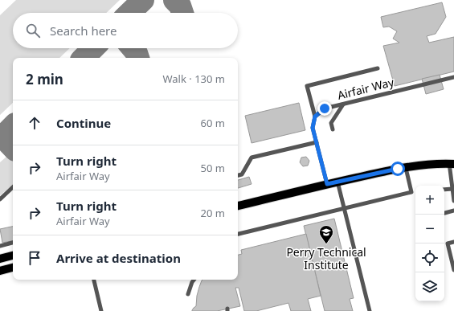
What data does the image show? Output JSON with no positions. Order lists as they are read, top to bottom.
{
  "streets": {
    "lane": ["Airfair Way"]
  },
  "places": {
    "school or university": ["Perry Technical Institute"]
  },
  "page": {
    "search": "Search here",
    "heading": ["2 min", "Walk · 130 m"],
    "list": [
      ["Continue", "60 m"],
      ["Turn right", "Airfair Way", "50 m"],
      ["Turn right", "Airfair Way", "20 m"],
      "Arrive at destination"
    ],
    "map_buttons": ["+", "−"]
  }
}
